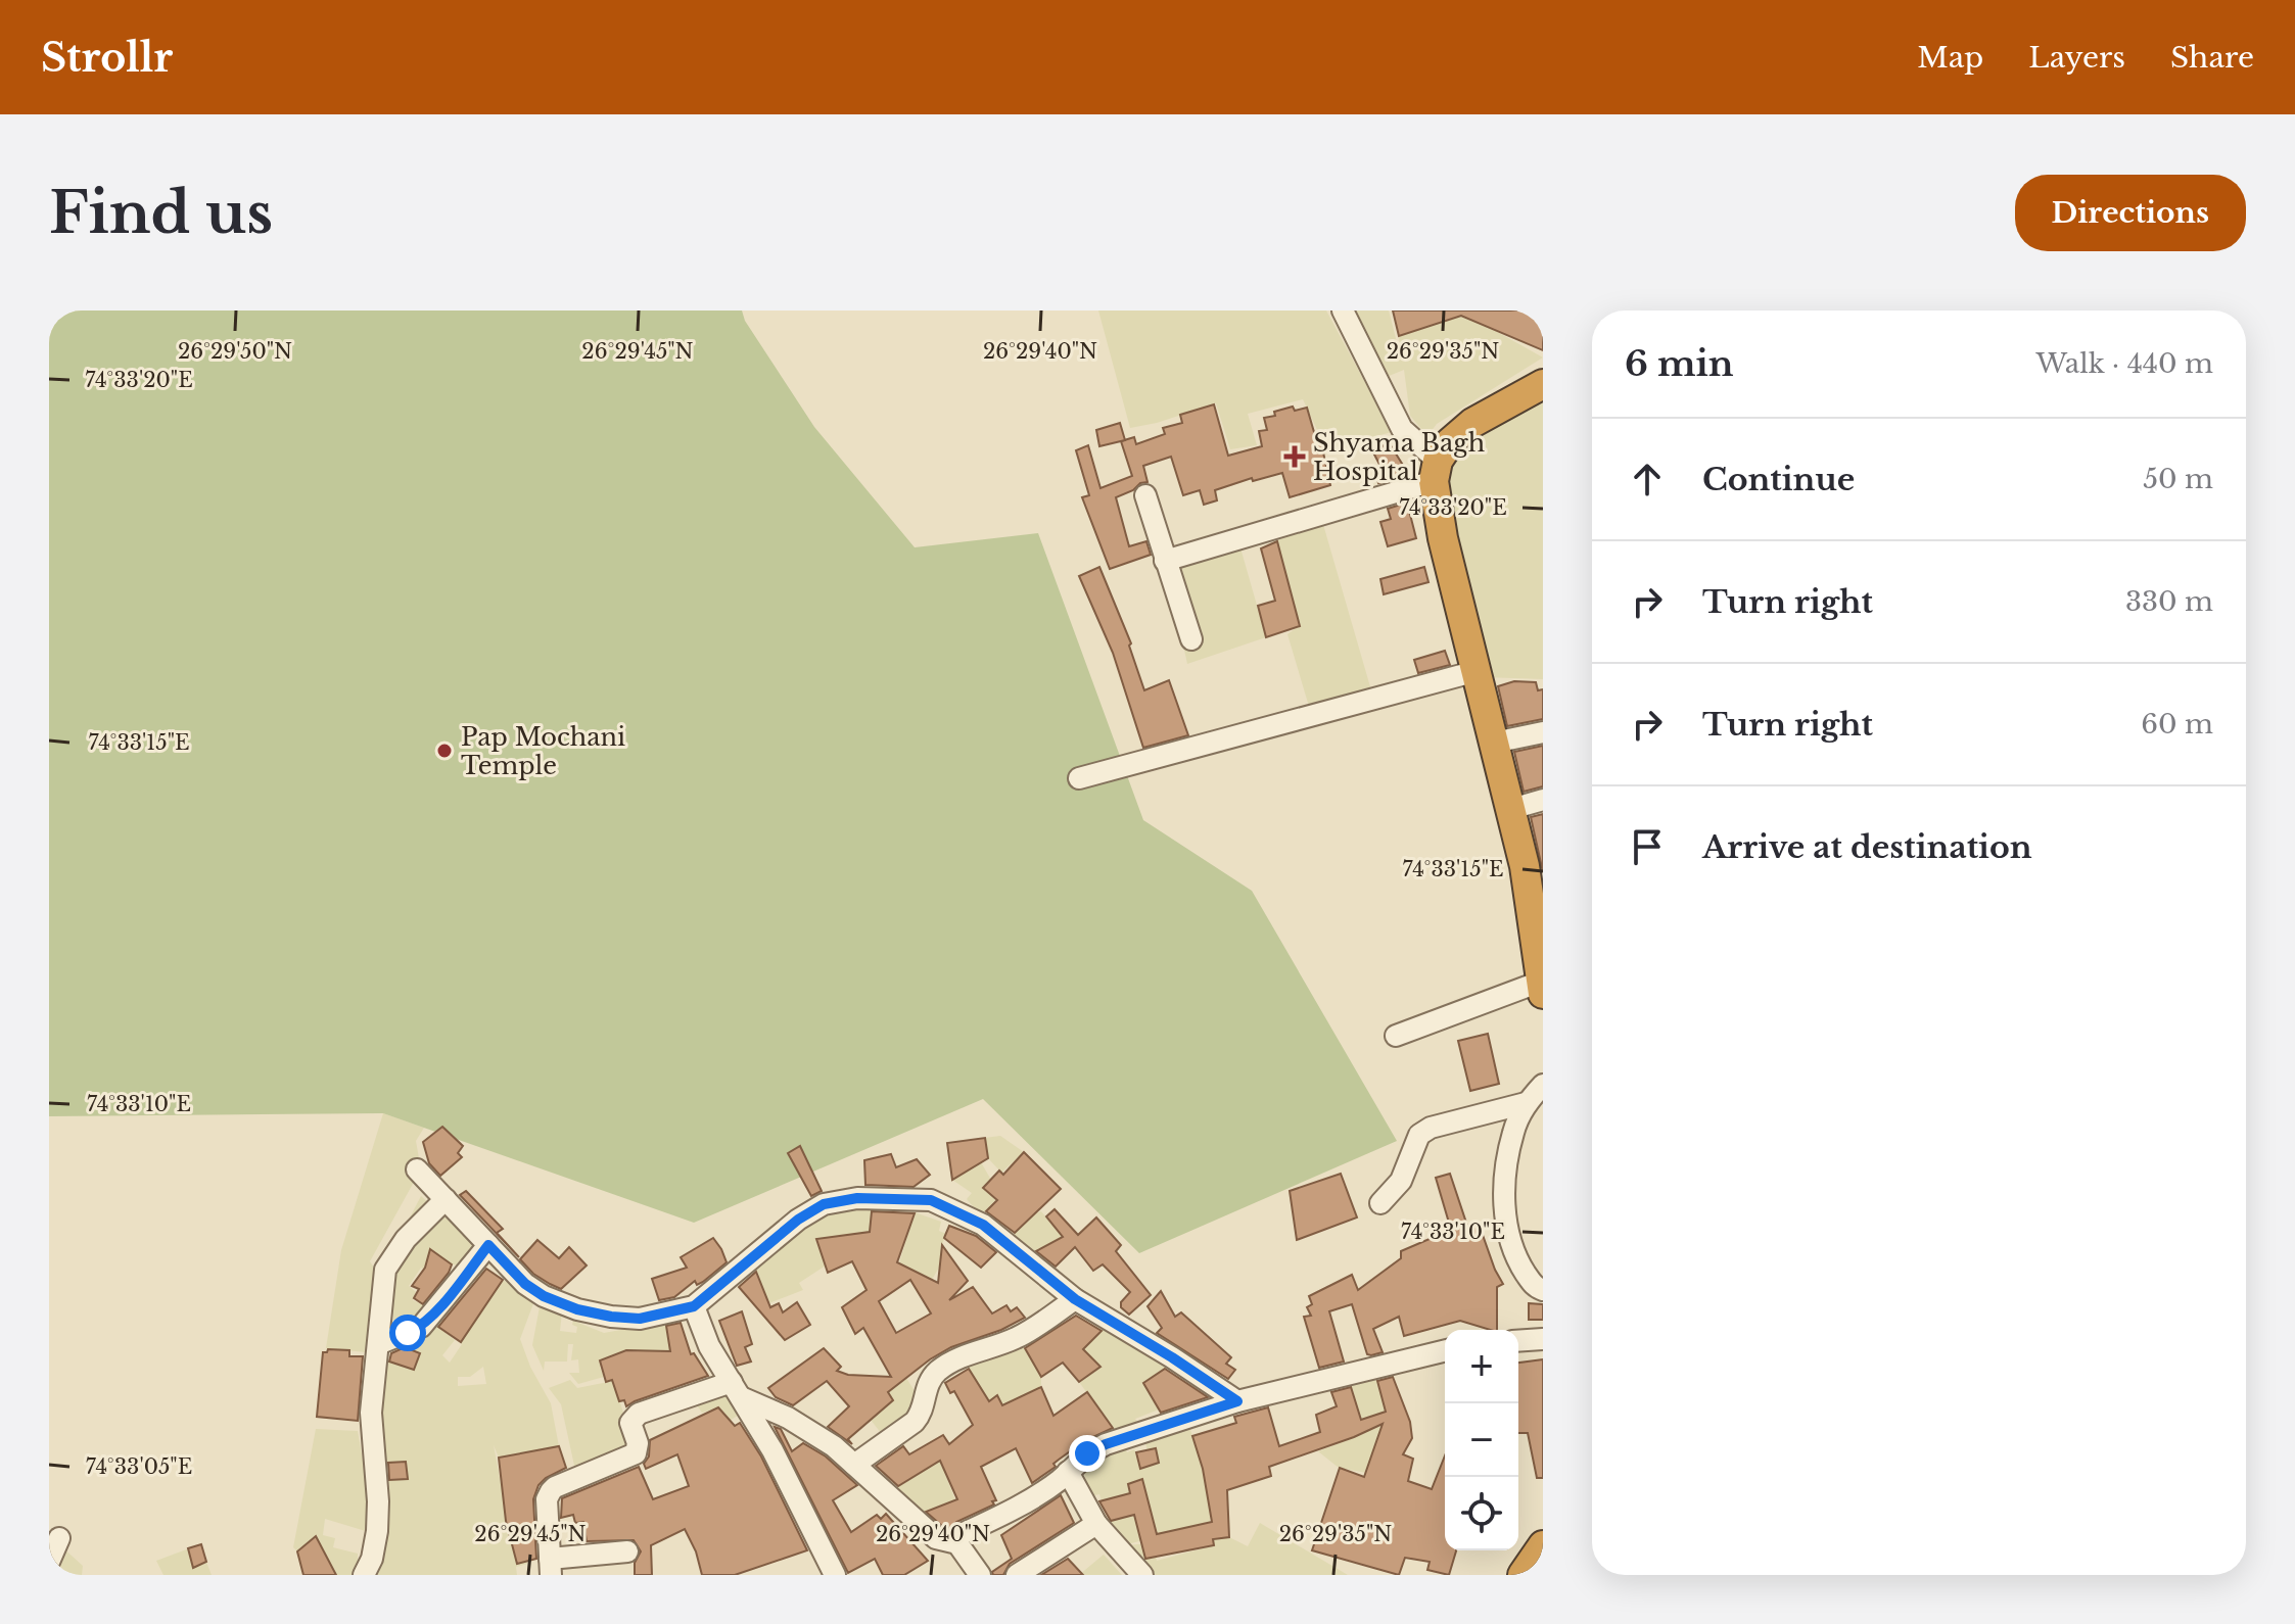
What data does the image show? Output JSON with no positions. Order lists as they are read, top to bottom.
{
  "places": {
    "health": ["Shyama Bagh Hospital"],
    "other": ["Pap Mochani Temple"]
  },
  "page": {
    "header": "Strollr",
    "nav": ["Map", "Layers", "Share"],
    "buttons": "Directions",
    "title": "Find us",
    "heading": ["6 min", "Walk · 440 m"],
    "list": [
      ["Continue", "50 m"],
      ["Turn right", "330 m"],
      ["Turn right", "60 m"],
      "Arrive at destination"
    ],
    "map_buttons": ["+", "−"]
  },
  "coordinates": [
    "26°29'50\"N",
    "26°29'45\"N",
    "26°29'40\"N",
    "26°29'35\"N",
    "74°33'20\"E",
    "74°33'15\"E",
    "74°33'10\"E",
    "74°33'05\"E"
  ]
}
